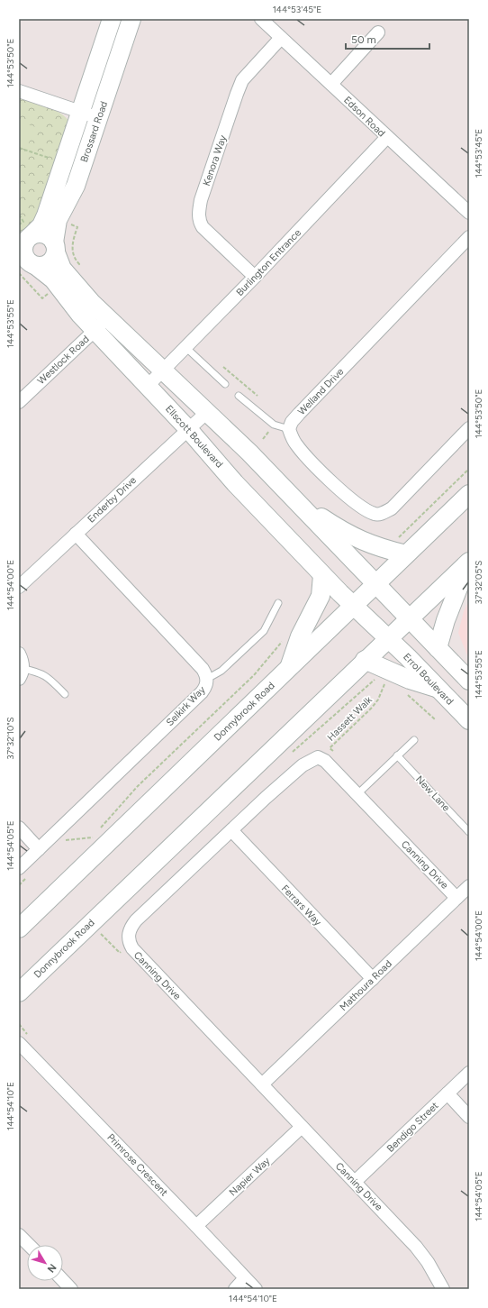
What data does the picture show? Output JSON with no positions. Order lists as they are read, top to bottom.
{
  "streets": {
    "street": [
      "Edson Road",
      "Brossard Road",
      "Kenora Way",
      "Burlington Entrance",
      "Westlock Road",
      "Welland Drive",
      "Ellscott Boulevard",
      "Enderby Drive",
      "Errol Boulevard",
      "Selkirk Way",
      "Donnybrook Road",
      "Canning Drive",
      "Ferrars Way",
      "Mathoura Road",
      "Bendigo Street",
      "Primrose Crescent",
      "Napier Way"
    ],
    "lane": ["New Lane"],
    "path": ["Hassett Walk"]
  },
  "crossings": [
    ["Edson Road", "Kenora Way"],
    ["Edson Road", "Burlington Entrance"],
    ["Brossard Road", "Ellscott Boulevard"],
    ["Kenora Way", "Burlington Entrance"],
    ["Burlington Entrance", "Ellscott Boulevard"],
    ["Westlock Road", "Ellscott Boulevard"],
    ["Ellscott Boulevard", "Enderby Drive"],
    ["Ellscott Boulevard", "Errol Boulevard"],
    ["Ellscott Boulevard", "Donnybrook Road"],
    ["Enderby Drive", "Selkirk Way"],
    ["Errol Boulevard", "Donnybrook Road"],
    ["Canning Drive", "Ferrars Way"],
    ["Canning Drive", "Mathoura Road"],
    ["Canning Drive", "Bendigo Street"],
    ["Canning Drive", "Napier Way"],
    ["Ferrars Way", "Mathoura Road"],
    ["Primrose Crescent", "Napier Way"]
  ],
  "scale_bar": "50 m",
  "north": "bottom right",
  "coordinates": [
    "144°53'45\"E",
    "144°53'50\"E",
    "144°53'55\"E",
    "37°32'05\"S",
    "144°54'00\"E",
    "37°32'10\"S",
    "144°54'05\"E",
    "144°54'10\"E"
  ]
}
